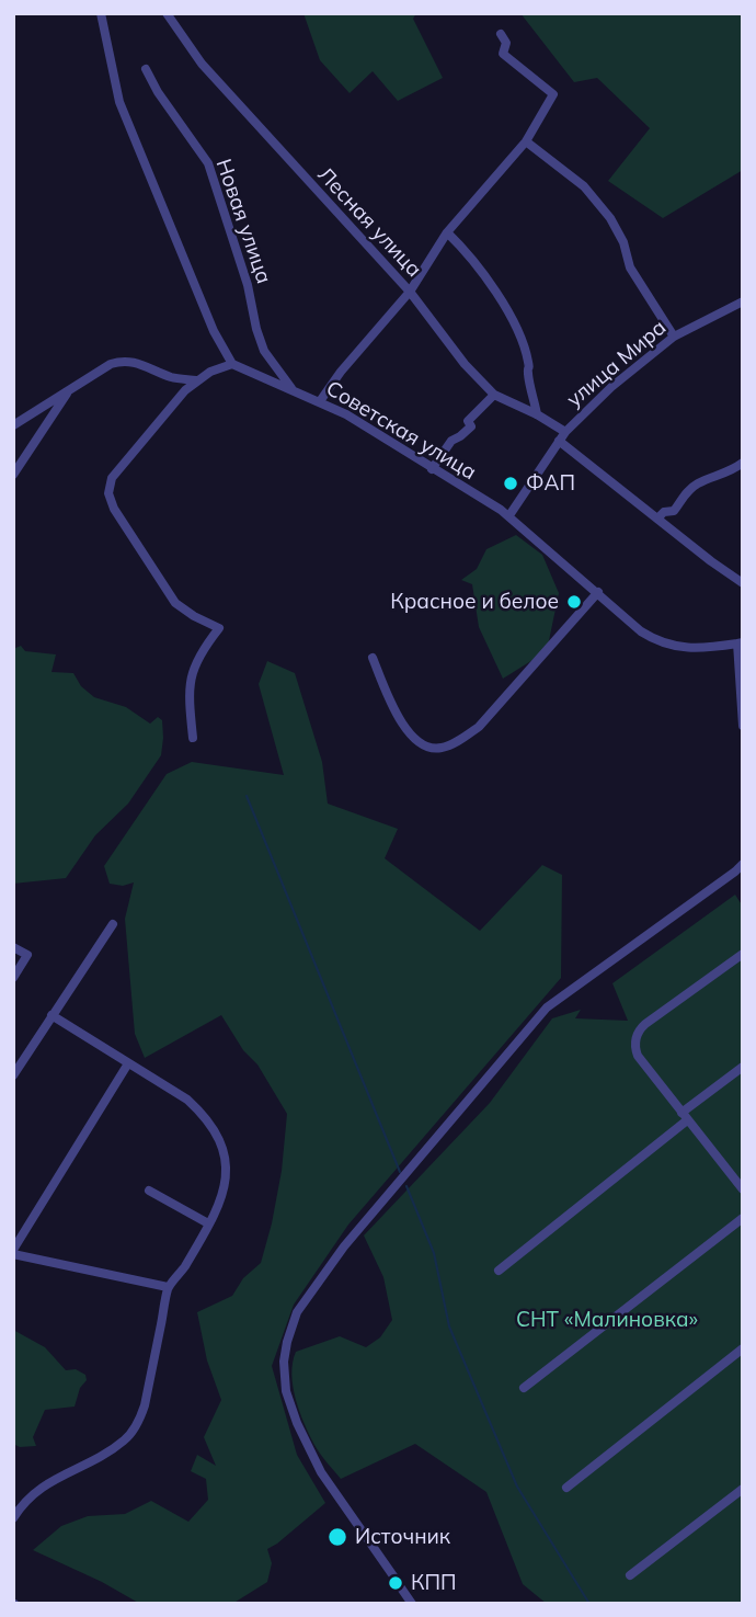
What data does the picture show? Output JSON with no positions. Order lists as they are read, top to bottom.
{
  "streets": {
    "street": [
      "Новая улица",
      "Лесная улица",
      "улица Мира",
      "Советская улица"
    ]
  },
  "crossings": [
    ["Новая улица", "Советская улица"],
    ["Лесная улица", "улица Мира"],
    ["улица Мира", "Советская улица"]
  ],
  "parks": ["СНТ «Малиновка»"],
  "places": [
    "ФАП",
    "Красное и белое",
    "Источник",
    "КПП"
  ]
}
